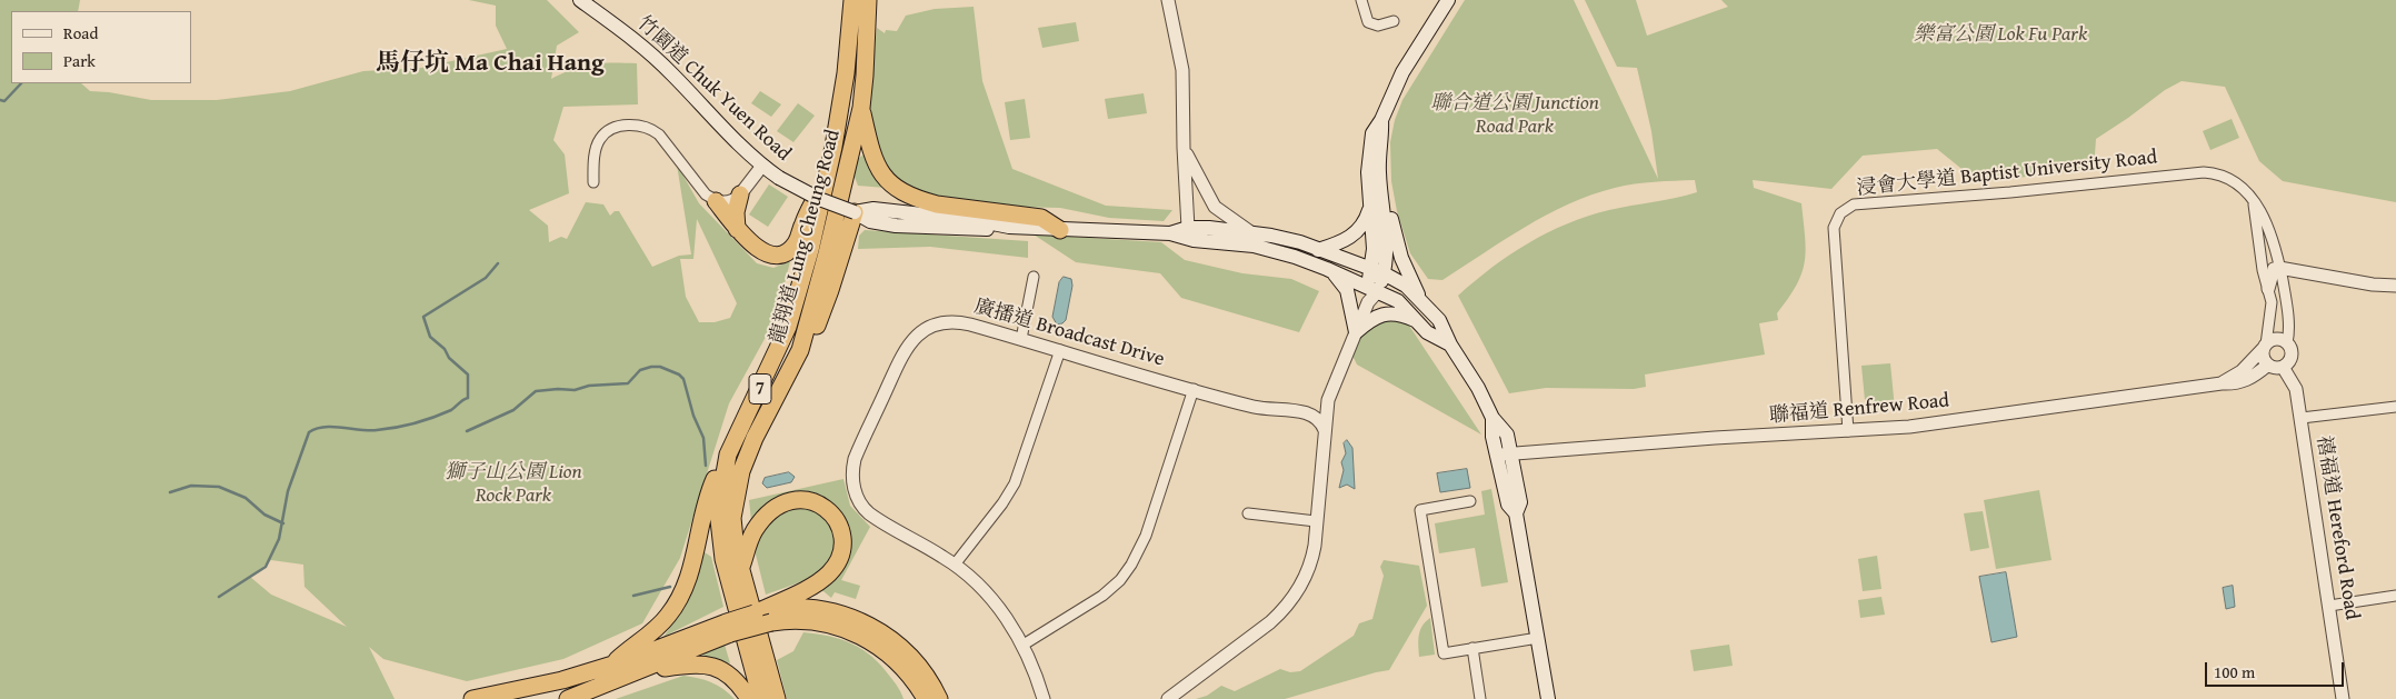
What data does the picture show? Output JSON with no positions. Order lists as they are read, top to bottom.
{
  "streets": {
    "highway": ["龍翔道 Lung Cheung Road", "7"],
    "main road": ["竹園道 Chuk Yuen Road"],
    "street": [
      "浸會大學道 Baptist University Road",
      "廣播道 Broadcast Drive",
      "聯福道 Renfrew Road",
      "禧福道 Hereford Road"
    ]
  },
  "crossings": [
    ["浸會大學道 Baptist University Road", "聯福道 Renfrew Road"],
    ["浸會大學道 Baptist University Road", "禧福道 Hereford Road"],
    ["聯福道 Renfrew Road", "禧福道 Hereford Road"]
  ],
  "districts": ["馬仔坑 Ma Chai Hang"],
  "parks": ["樂富公園 Lok Fu Park", "聯合道公園 Junction Road Park", "獅子山公園 Lion Rock Park"],
  "legend": ["Road", "Park"],
  "scale_bar": "100 m"
}
